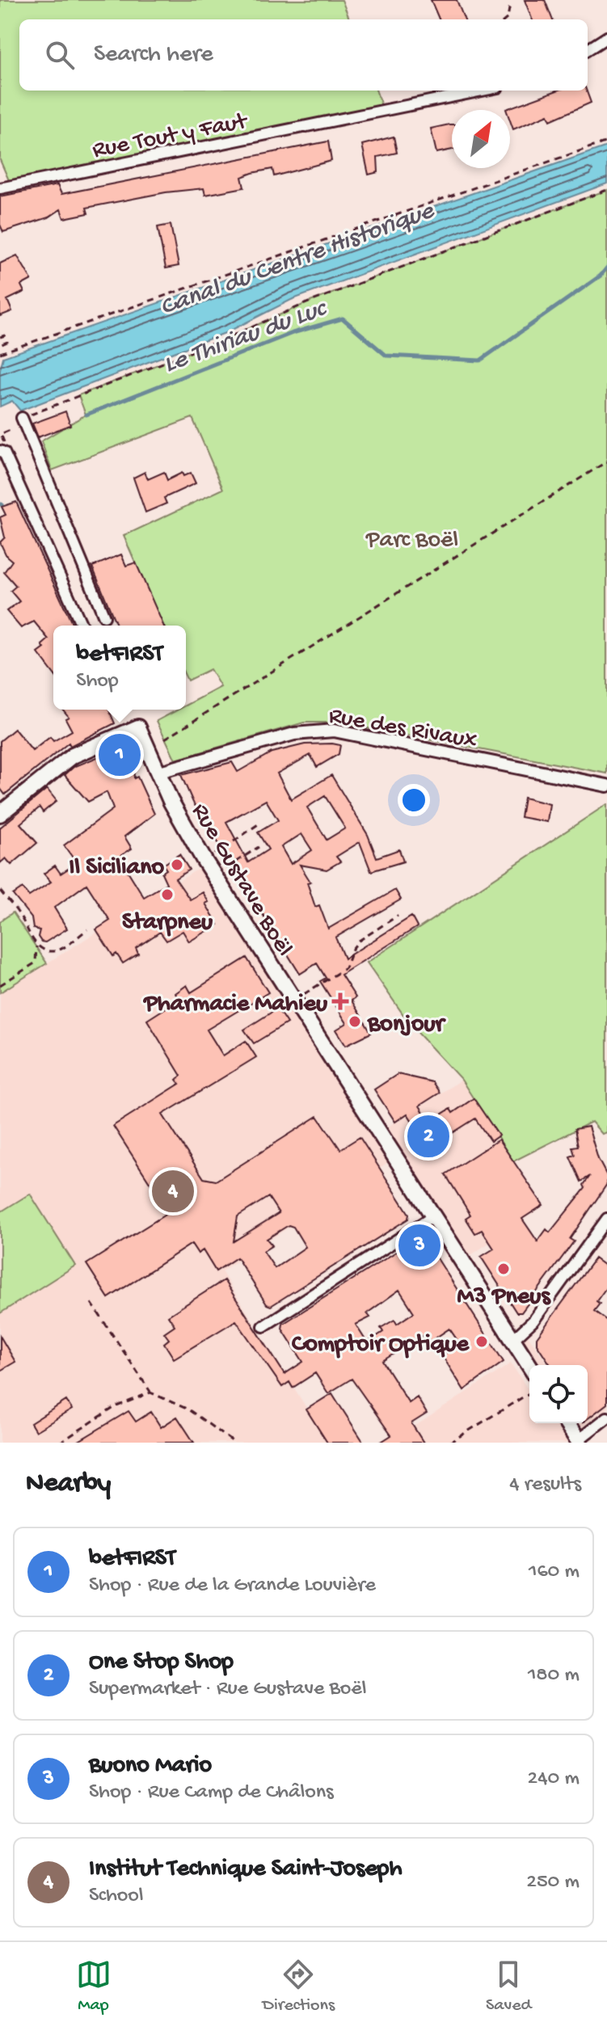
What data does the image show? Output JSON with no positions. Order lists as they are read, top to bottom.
{
  "streets": {
    "main road": ["Rue Gustave Boël"],
    "street": ["Rue Tout y Faut", "Rue des Rivaux"]
  },
  "crossings": [
    ["Rue des Rivaux", "Rue Gustave Boël"]
  ],
  "water": ["Canal du Centre Historique", "Le Thiriau du Luc"],
  "parks": ["Parc Boël"],
  "places": {
    "other": [
      "Il Siciliano",
      "Starpneu",
      "Bonjour",
      "M3 Pneus",
      "Comptoir Optique"
    ],
    "health": ["Pharmacie Mahieu"]
  },
  "north": "top right",
  "page": {
    "search": "Search here",
    "popup": ["betFIRST", "Shop"],
    "pins": [
      "1",
      "2",
      "4",
      "3"
    ],
    "heading": ["Nearby", "4 results"],
    "list": [
      {
        "mark": "1",
        "name": "betFIRST",
        "note": "Shop · Rue de la Grande Louvière",
        "value": "160 m"
      },
      {
        "mark": "2",
        "name": "One Stop Shop",
        "note": "Supermarket · Rue Gustave Boël",
        "value": "180 m"
      },
      {
        "mark": "3",
        "name": "Buono Mario",
        "note": "Shop · Rue Camp de Châlons",
        "value": "240 m"
      },
      {
        "mark": "4",
        "name": "Institut Technique Saint-Joseph",
        "note": "School",
        "value": "250 m"
      }
    ],
    "nav": ["Map", "Directions", "Saved"]
  }
}
